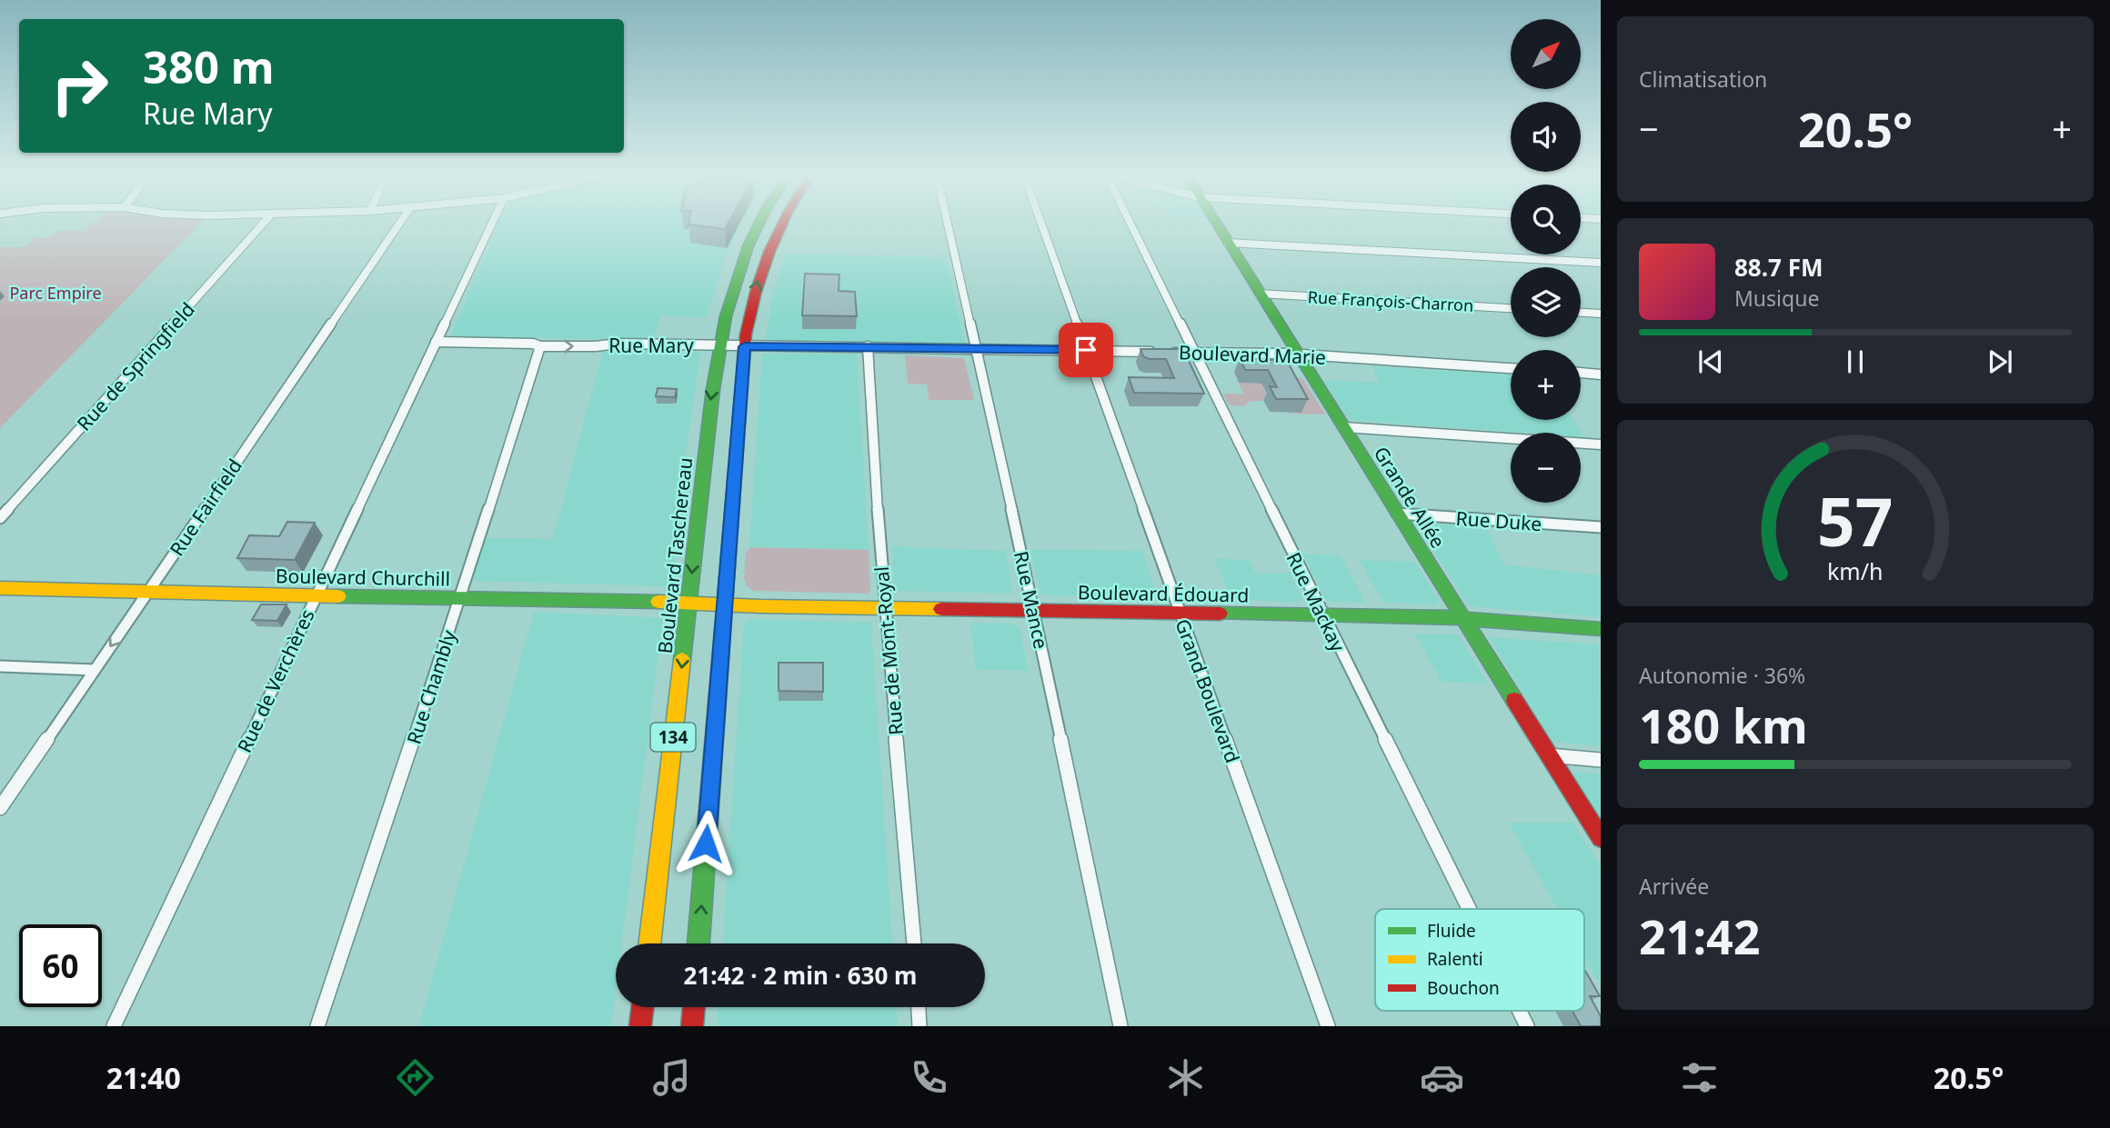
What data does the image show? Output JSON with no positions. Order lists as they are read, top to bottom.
{
  "streets": {
    "main road": [
      "Grande Allée",
      "Boulevard Taschereau",
      "Boulevard Churchill",
      "Boulevard Édouard",
      "134"
    ],
    "street": [
      "Rue François-Charron",
      "Rue Mary",
      "Boulevard Marie",
      "Rue de Springfield",
      "Rue Fairfield",
      "Rue Duke",
      "Rue Mance",
      "Rue Mackay",
      "Rue de Mont-Royal",
      "Rue de Verchères",
      "Rue Chambly",
      "Grand Boulevard"
    ]
  },
  "crossings": [
    ["Rue François-Charron", "Grande Allée"],
    ["Rue Mary", "Boulevard Marie"],
    ["Rue Mary", "Boulevard Taschereau"],
    ["Rue Mary", "Rue de Mont-Royal"],
    ["Rue Mary", "Rue de Verchères"],
    ["Rue Mary", "Rue Chambly"],
    ["Rue Mary", "134"],
    ["Boulevard Marie", "Grande Allée"],
    ["Boulevard Marie", "Rue Mance"],
    ["Boulevard Marie", "Rue Mackay"],
    ["Boulevard Marie", "Rue de Mont-Royal"],
    ["Boulevard Marie", "Grand Boulevard"],
    ["Grande Allée", "Rue Duke"],
    ["Grande Allée", "Boulevard Édouard"],
    ["Rue Fairfield", "Boulevard Churchill"],
    ["Boulevard Taschereau", "Boulevard Churchill"],
    ["Boulevard Churchill", "Boulevard Édouard"],
    ["Boulevard Churchill", "Rue de Verchères"],
    ["Boulevard Churchill", "Rue Chambly"],
    ["Boulevard Churchill", "134"],
    ["Boulevard Édouard", "Rue Mance"],
    ["Boulevard Édouard", "Rue Mackay"],
    ["Boulevard Édouard", "Rue de Mont-Royal"],
    ["Boulevard Édouard", "Grand Boulevard"],
    ["Boulevard Édouard", "134"]
  ],
  "one_way": ["Rue Mary"],
  "parks": ["Parc Empire"],
  "legend": ["Fluide", "Ralenti", "Bouchon"],
  "north": "top right",
  "page": {
    "tile": [
      "Climatisation",
      ["Autonomie · 36%", "180 km"],
      ["Arrivée", "21:42"]
    ],
    "map_buttons": ["+", "−"],
    "turn": ["380 m", "Rue Mary"],
    "heat": ["−", "20.5°", "+"],
    "song": ["88.7 FM", "Musique"],
    "limit": "60",
    "trip": "21:42 · 2 min · 630 m",
    "tabs": ["21:40", "20.5°"],
    "gauge": ["57", "km/h"]
  }
}
